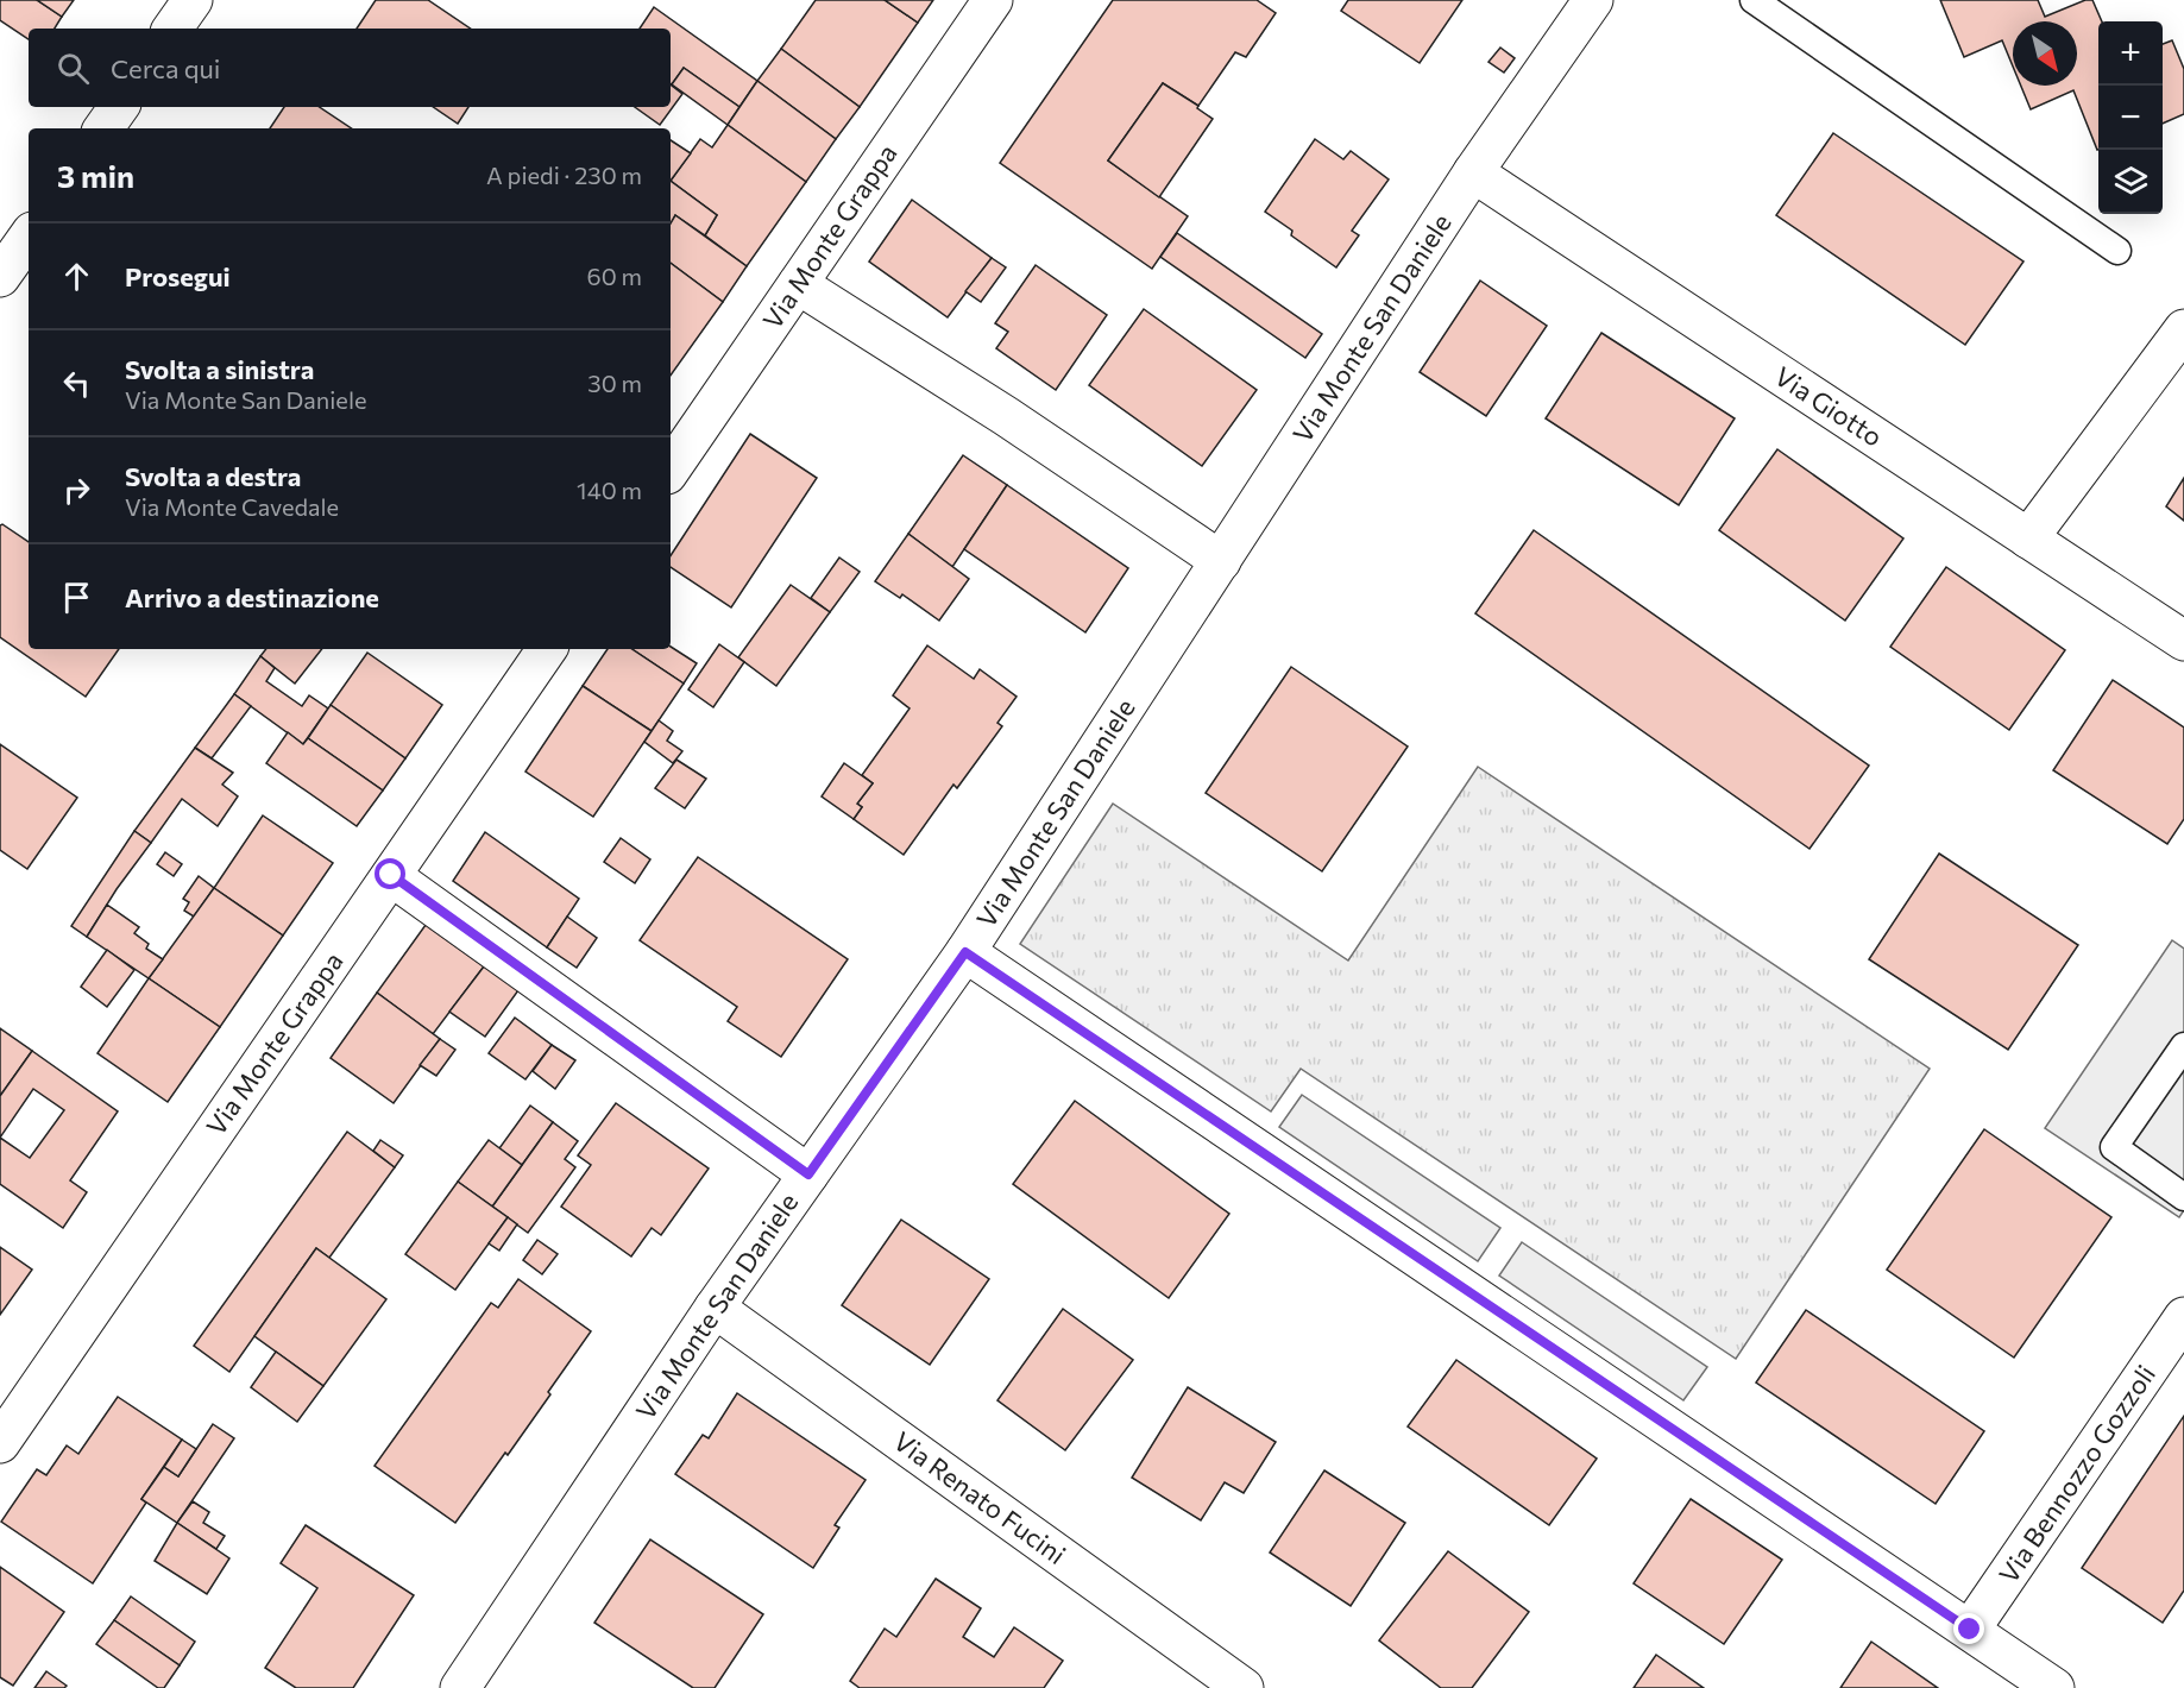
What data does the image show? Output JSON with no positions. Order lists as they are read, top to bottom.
{
  "streets": {
    "street": [
      "Via Monte Grappa",
      "Via Monte San Daniele",
      "Via Giotto",
      "Via Bennozzo Gozzoli",
      "Via Renato Fucini"
    ]
  },
  "crossings": [
    ["Via Monte San Daniele", "Via Giotto"],
    ["Via Monte San Daniele", "Via Renato Fucini"]
  ],
  "north": "bottom right",
  "page": {
    "map_buttons": ["+", "−"],
    "search": "Cerca qui",
    "heading": ["3 min", "A piedi · 230 m"],
    "list": [
      ["Prosegui", "60 m"],
      ["Svolta a sinistra", "Via Monte San Daniele", "30 m"],
      ["Svolta a destra", "Via Monte Cavedale", "140 m"],
      "Arrivo a destinazione"
    ]
  }
}
